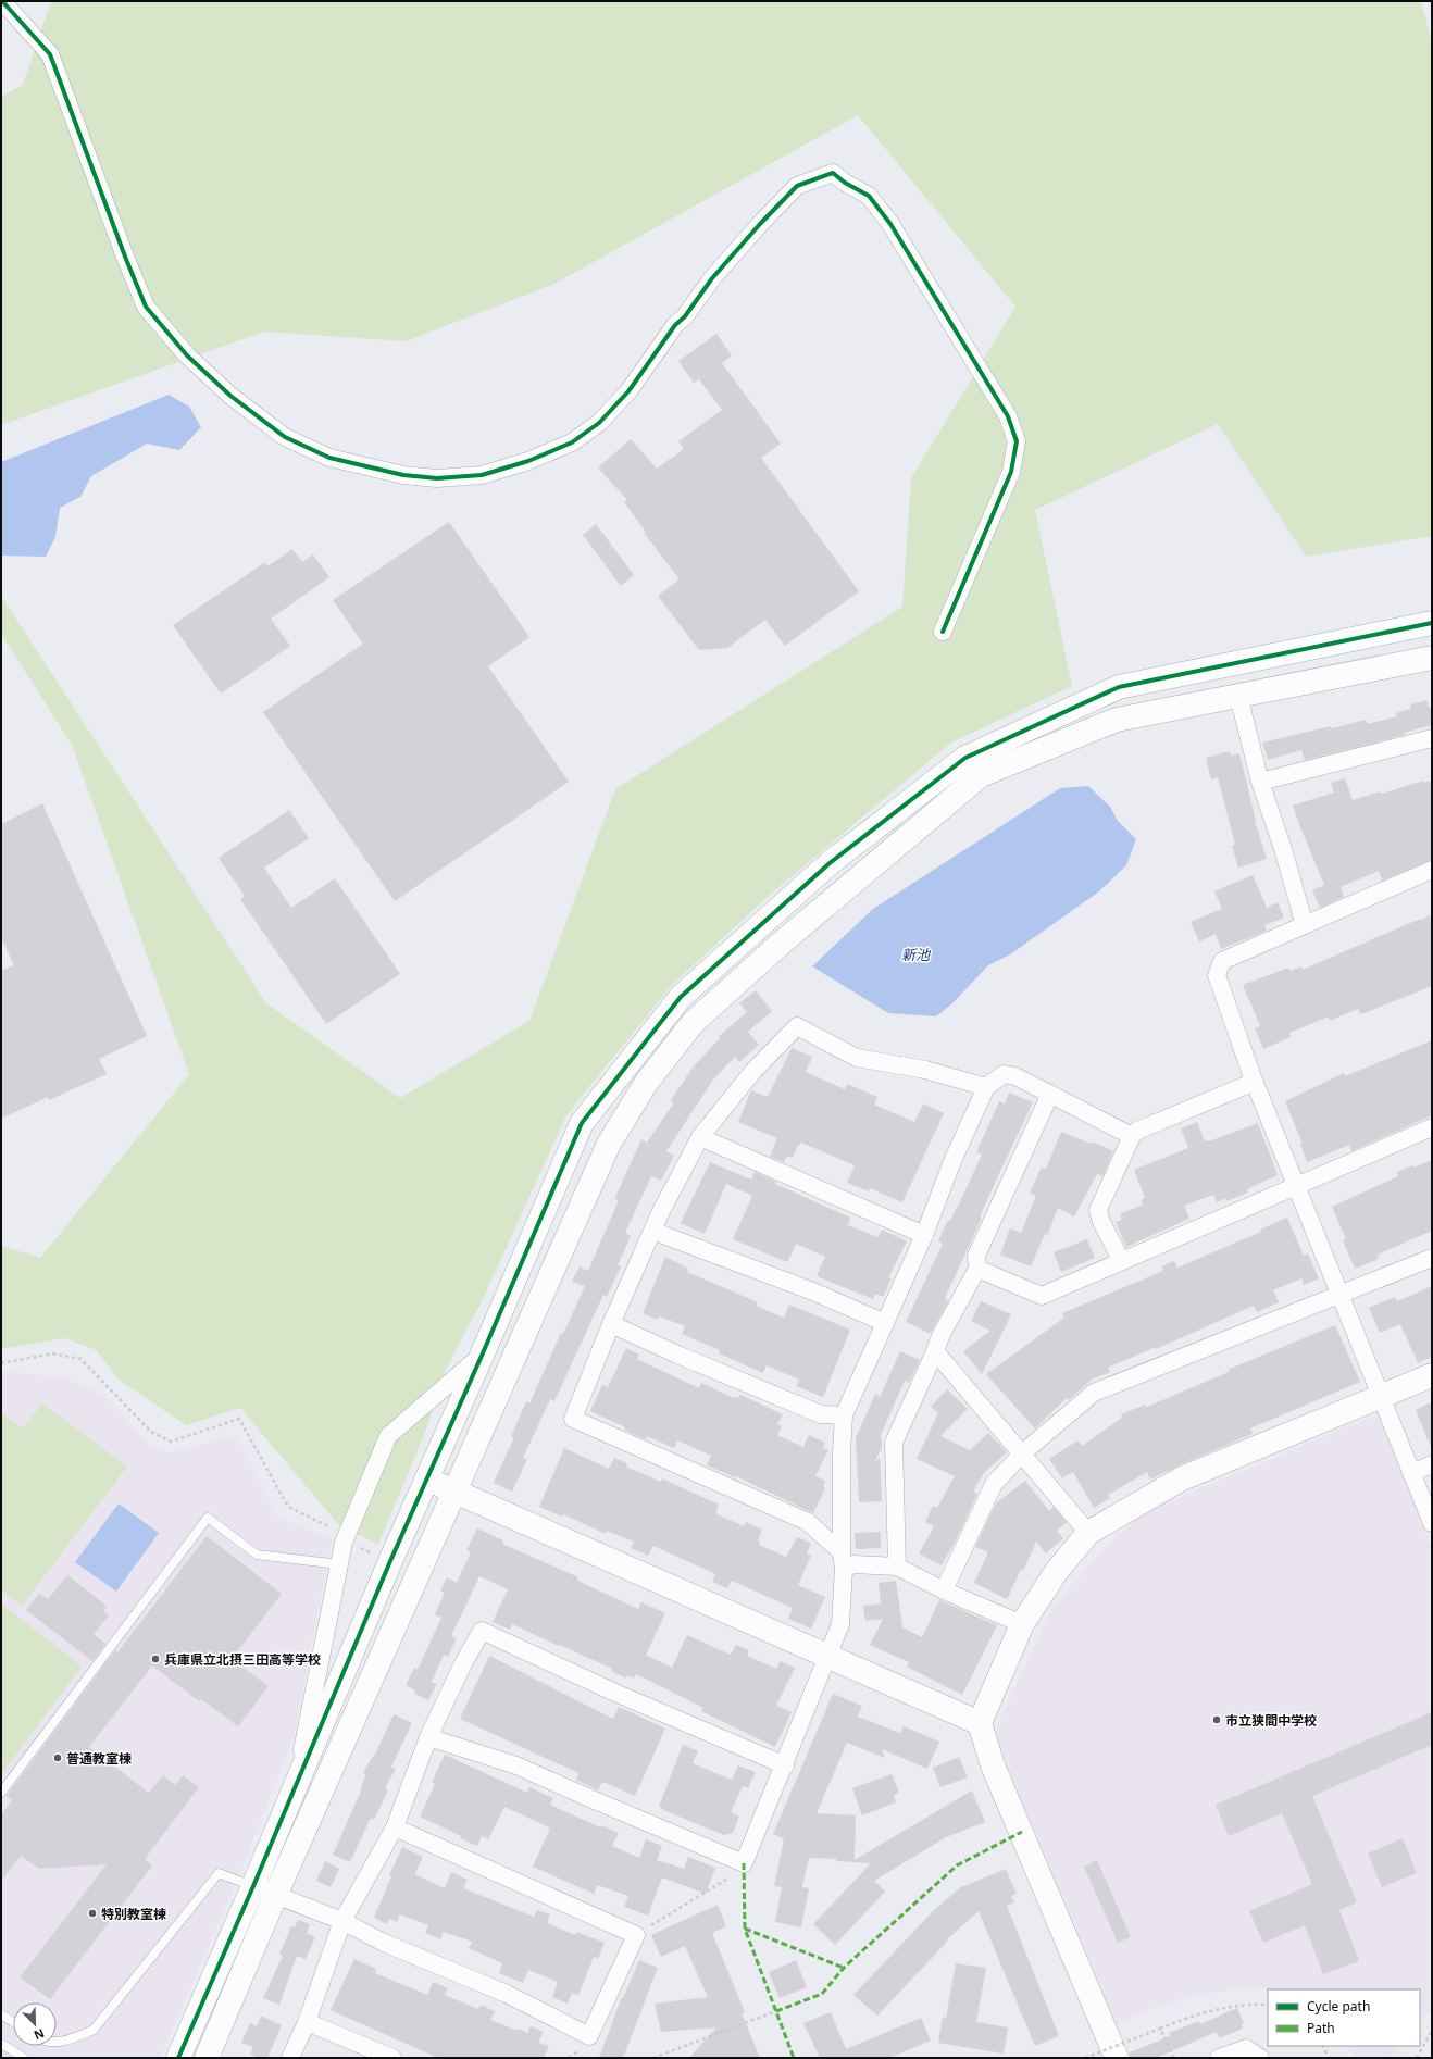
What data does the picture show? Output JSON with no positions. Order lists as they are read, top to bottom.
{
  "water": ["新池"],
  "places": [
    "兵庫県立北摂三田高等学校",
    "市立狭間中学校",
    "普通教室棟",
    "特別教室棟"
  ],
  "legend": ["Cycle path", "Path"],
  "north": "bottom right"
}
